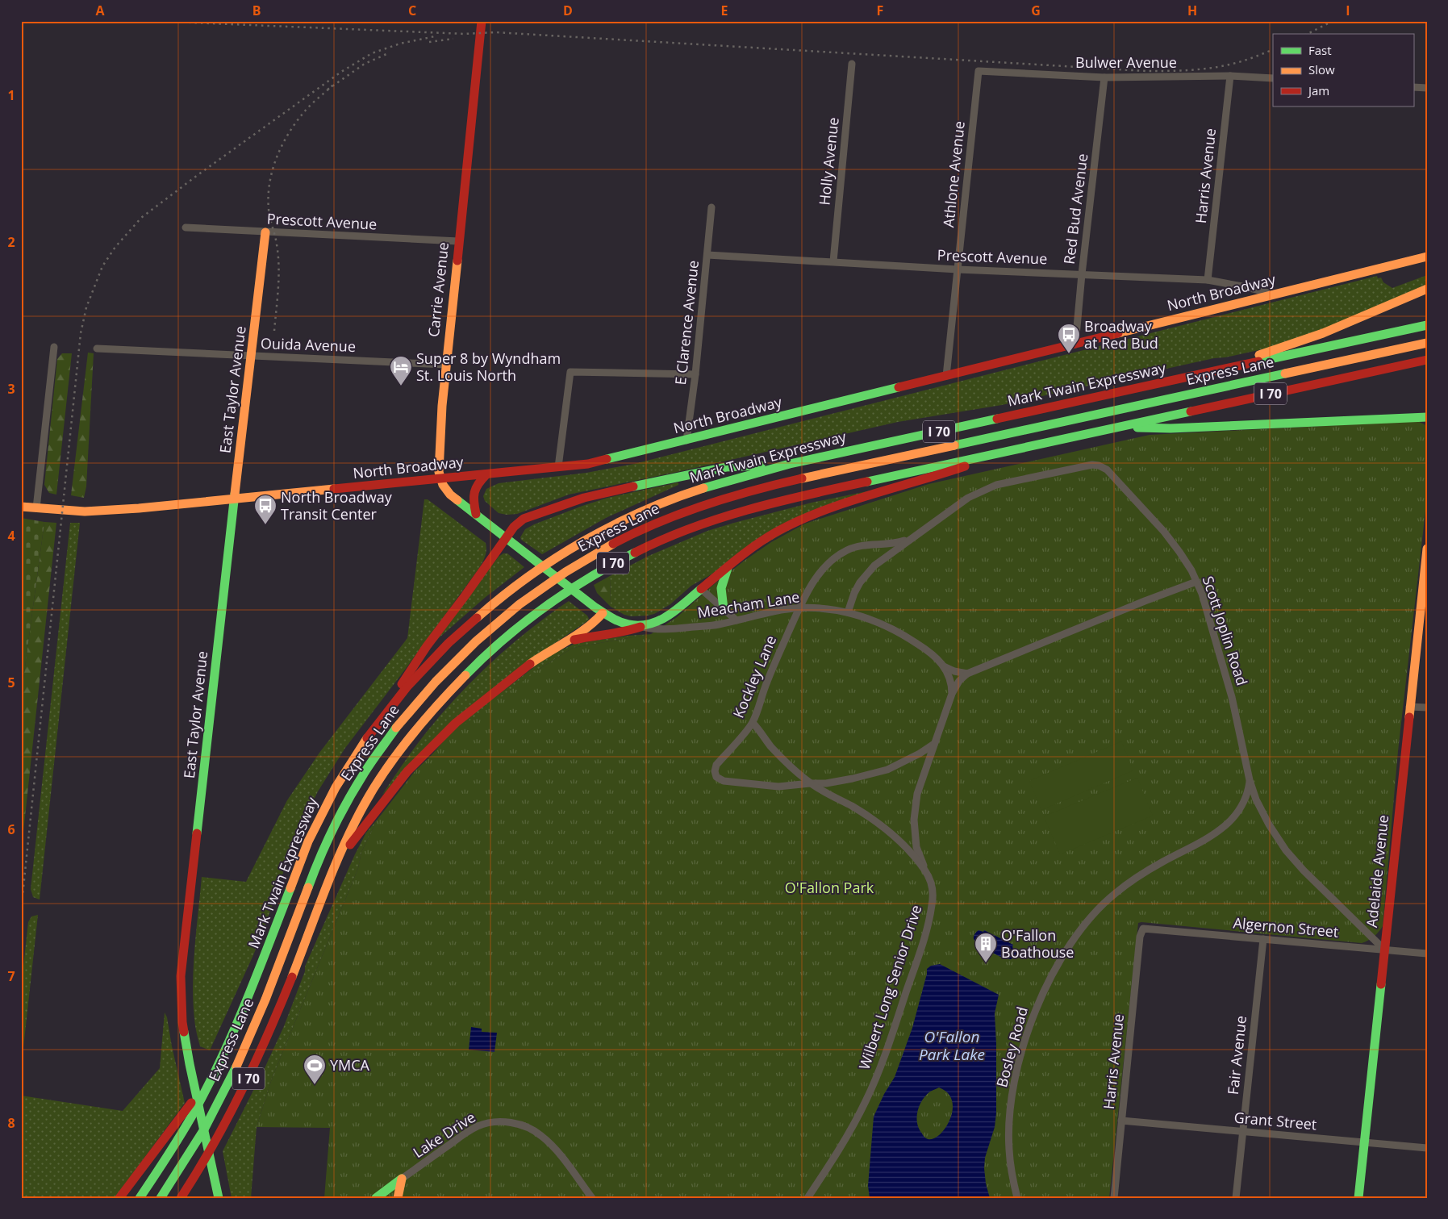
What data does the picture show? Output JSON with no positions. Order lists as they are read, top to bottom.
{
  "streets": {
    "main road": [
      "Carrie Avenue",
      "North Broadway",
      "Express Lane",
      "Mark Twain Expressway",
      "East Taylor Avenue",
      "I 70",
      "Adelaide Avenue"
    ],
    "street": [
      "Bulwer Avenue",
      "Holly Avenue",
      "Athlone Avenue",
      "Harris Avenue",
      "Red Bud Avenue",
      "Prescott Avenue",
      "E Clarence Avenue",
      "Ouida Avenue",
      "Meacham Lane",
      "Scott Joplin Road",
      "Kockley Lane",
      "Algernon Street",
      "Wilbert Long Senior Drive",
      "Bosley Road",
      "Fair Avenue",
      "Grant Street",
      "Lake Drive"
    ]
  },
  "crossings": [
    ["Bulwer Avenue", "Athlone Avenue"],
    ["Bulwer Avenue", "Harris Avenue"],
    ["Bulwer Avenue", "Red Bud Avenue"],
    ["Holly Avenue", "Prescott Avenue"],
    ["Athlone Avenue", "Prescott Avenue"],
    ["Athlone Avenue", "North Broadway"],
    ["Harris Avenue", "Prescott Avenue"],
    ["Harris Avenue", "Algernon Street"],
    ["Harris Avenue", "Grant Street"],
    ["Red Bud Avenue", "Prescott Avenue"],
    ["Red Bud Avenue", "North Broadway"],
    ["Prescott Avenue", "Carrie Avenue"],
    ["Prescott Avenue", "North Broadway"],
    ["Prescott Avenue", "E Clarence Avenue"],
    ["Prescott Avenue", "East Taylor Avenue"],
    ["Carrie Avenue", "North Broadway"],
    ["Carrie Avenue", "Ouida Avenue"],
    ["North Broadway", "E Clarence Avenue"],
    ["North Broadway", "East Taylor Avenue"],
    ["Ouida Avenue", "East Taylor Avenue"],
    ["Meacham Lane", "Scott Joplin Road"],
    ["Meacham Lane", "Kockley Lane"],
    ["Scott Joplin Road", "Kockley Lane"],
    ["Scott Joplin Road", "Adelaide Avenue"],
    ["Scott Joplin Road", "Algernon Street"],
    ["Scott Joplin Road", "Bosley Road"],
    ["Kockley Lane", "Wilbert Long Senior Drive"],
    ["Adelaide Avenue", "Algernon Street"],
    ["Adelaide Avenue", "Grant Street"],
    ["Algernon Street", "Fair Avenue"],
    ["Fair Avenue", "Grant Street"]
  ],
  "water": ["O'Fallon Park Lake"],
  "parks": ["O'Fallon Park"],
  "places": {
    "bus stop": ["Broadway at Red Bud", "North Broadway Transit Center"],
    "hotel": ["Super 8 by Wyndham St. Louis North"],
    "building": ["O'Fallon Boathouse"],
    "sports": ["YMCA"]
  },
  "legend": ["Fast", "Slow", "Jam"],
  "grid": {
    "columns": [
      "A",
      "B",
      "C",
      "D",
      "E",
      "F",
      "G",
      "H",
      "I"
    ],
    "rows": [
      "1",
      "2",
      "3",
      "4",
      "5",
      "6",
      "7",
      "8"
    ]
  }
}
